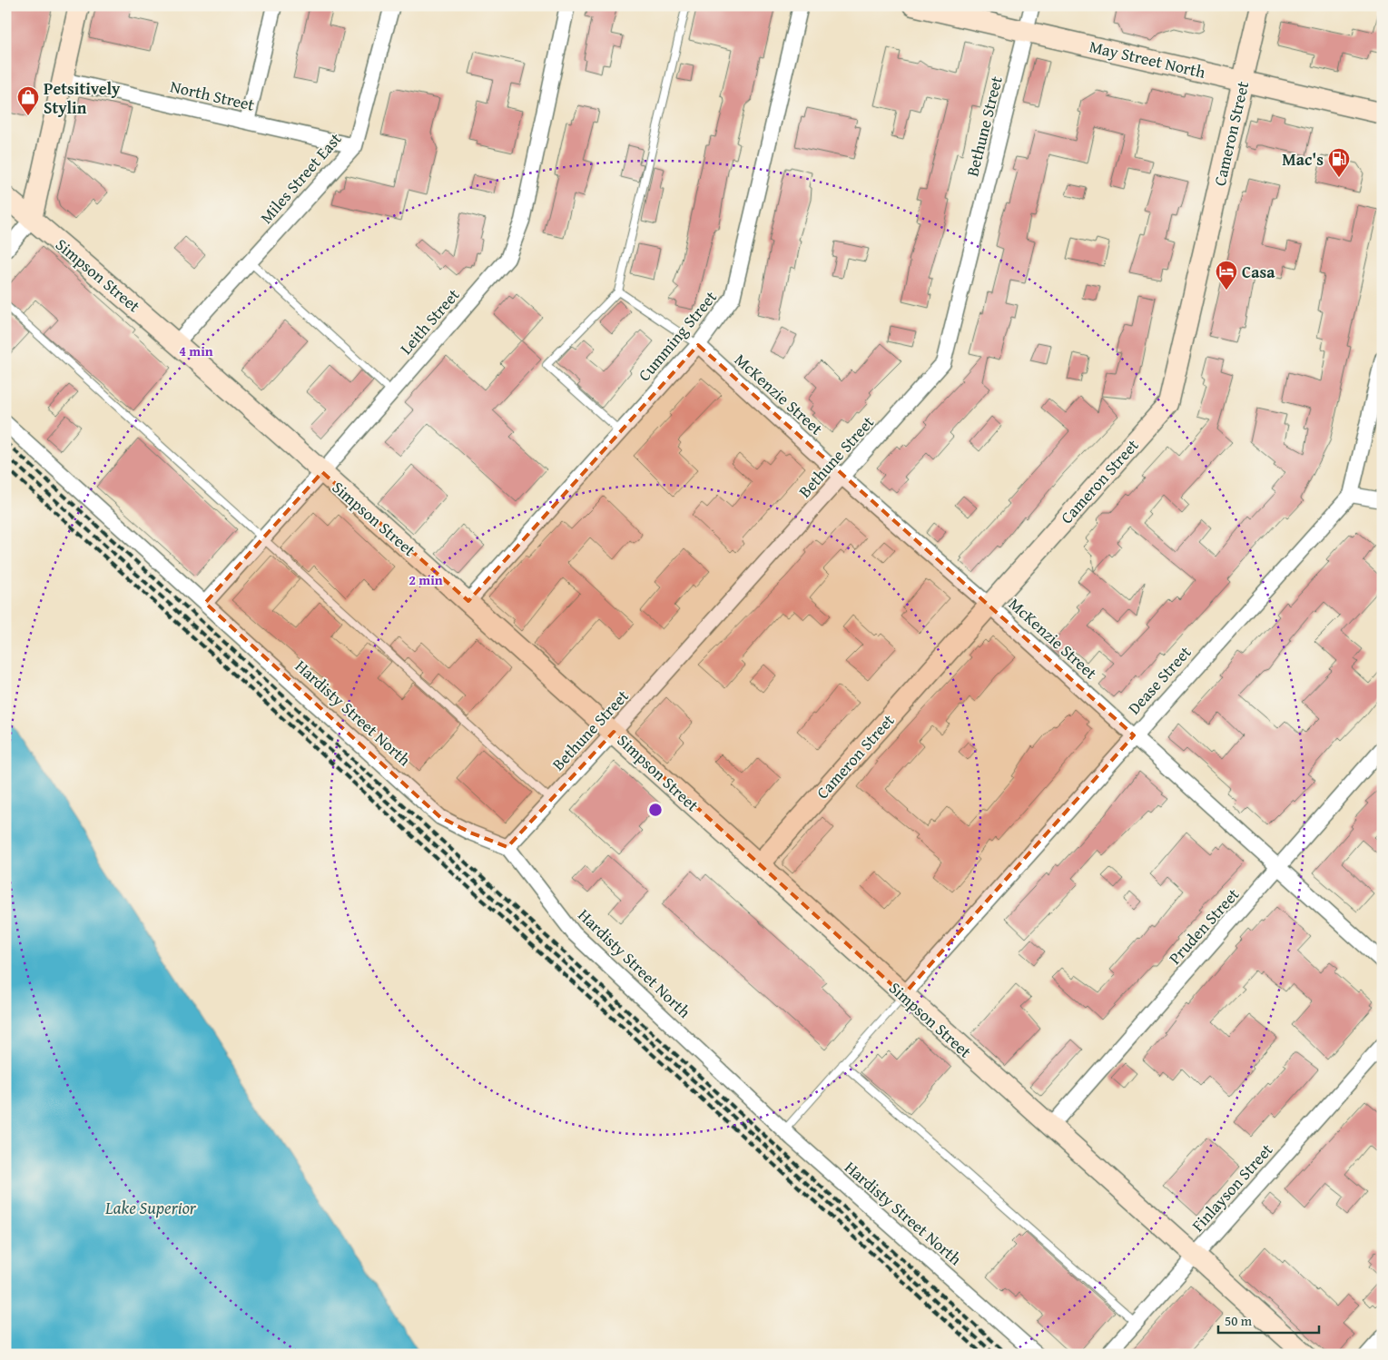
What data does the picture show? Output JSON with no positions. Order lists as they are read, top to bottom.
{
  "streets": {
    "main road": ["May Street North", "Cameron Street", "Simpson Street"],
    "street": [
      "North Street",
      "Bethune Street",
      "Miles Street East",
      "Leith Street",
      "Cumming Street",
      "McKenzie Street",
      "Dease Street",
      "Hardisty Street North",
      "Pruden Street",
      "Finlayson Street"
    ]
  },
  "crossings": [
    ["May Street North", "Bethune Street"],
    ["May Street North", "Cameron Street"],
    ["North Street", "Miles Street East"],
    ["Bethune Street", "Simpson Street"],
    ["Bethune Street", "McKenzie Street"],
    ["Bethune Street", "Hardisty Street North"],
    ["Cameron Street", "Simpson Street"],
    ["Cameron Street", "McKenzie Street"],
    ["Miles Street East", "Simpson Street"],
    ["Simpson Street", "Leith Street"],
    ["Simpson Street", "Cumming Street"],
    ["Simpson Street", "Dease Street"],
    ["Simpson Street", "Pruden Street"],
    ["Simpson Street", "Finlayson Street"],
    ["Leith Street", "Hardisty Street North"],
    ["Cumming Street", "McKenzie Street"],
    ["McKenzie Street", "Dease Street"],
    ["McKenzie Street", "Pruden Street"]
  ],
  "water": ["Lake Superior"],
  "places": {
    "shop": ["Petsitively Stylin"],
    "fuel station": ["Mac's"],
    "hotel": ["Casa"]
  },
  "scale_bar": "50 m",
  "rings": ["4 min", "2 min"]
}
